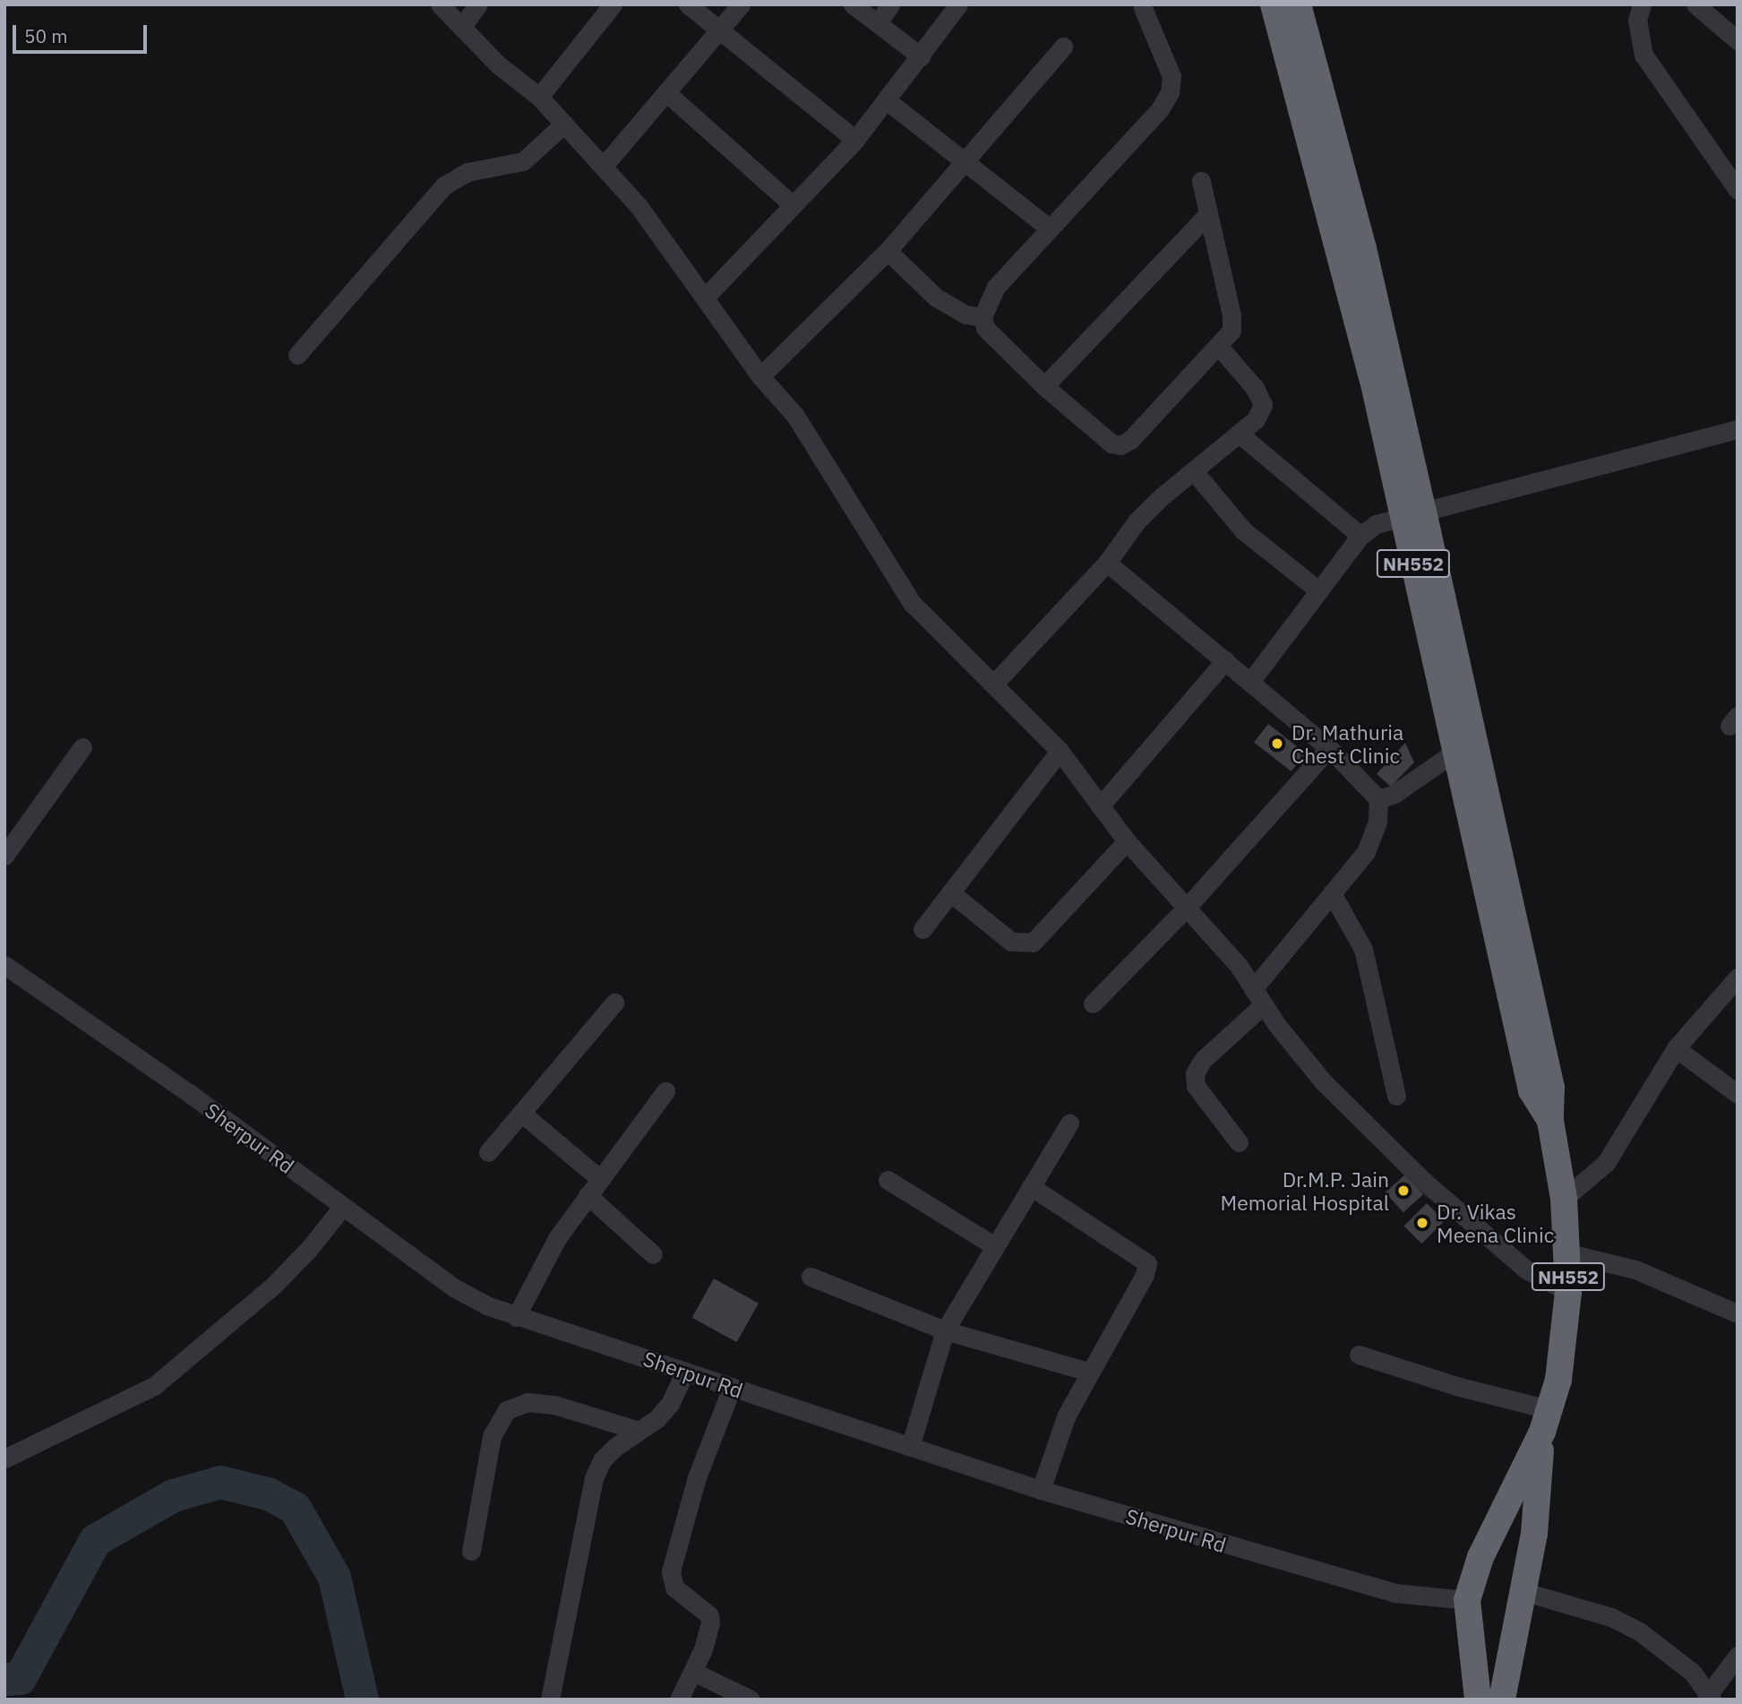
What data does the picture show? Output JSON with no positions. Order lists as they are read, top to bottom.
{
  "streets": {
    "highway": ["NH552"],
    "street": ["Sherpur Rd"]
  },
  "crossings": [
    ["NH552", "Sherpur Rd"]
  ],
  "places": ["Dr. Mathuria Chest Clinic", "Dr.M.P. Jain Memorial Hospital", "Dr. Vikas Meena Clinic"],
  "scale_bar": "50 m"
}
